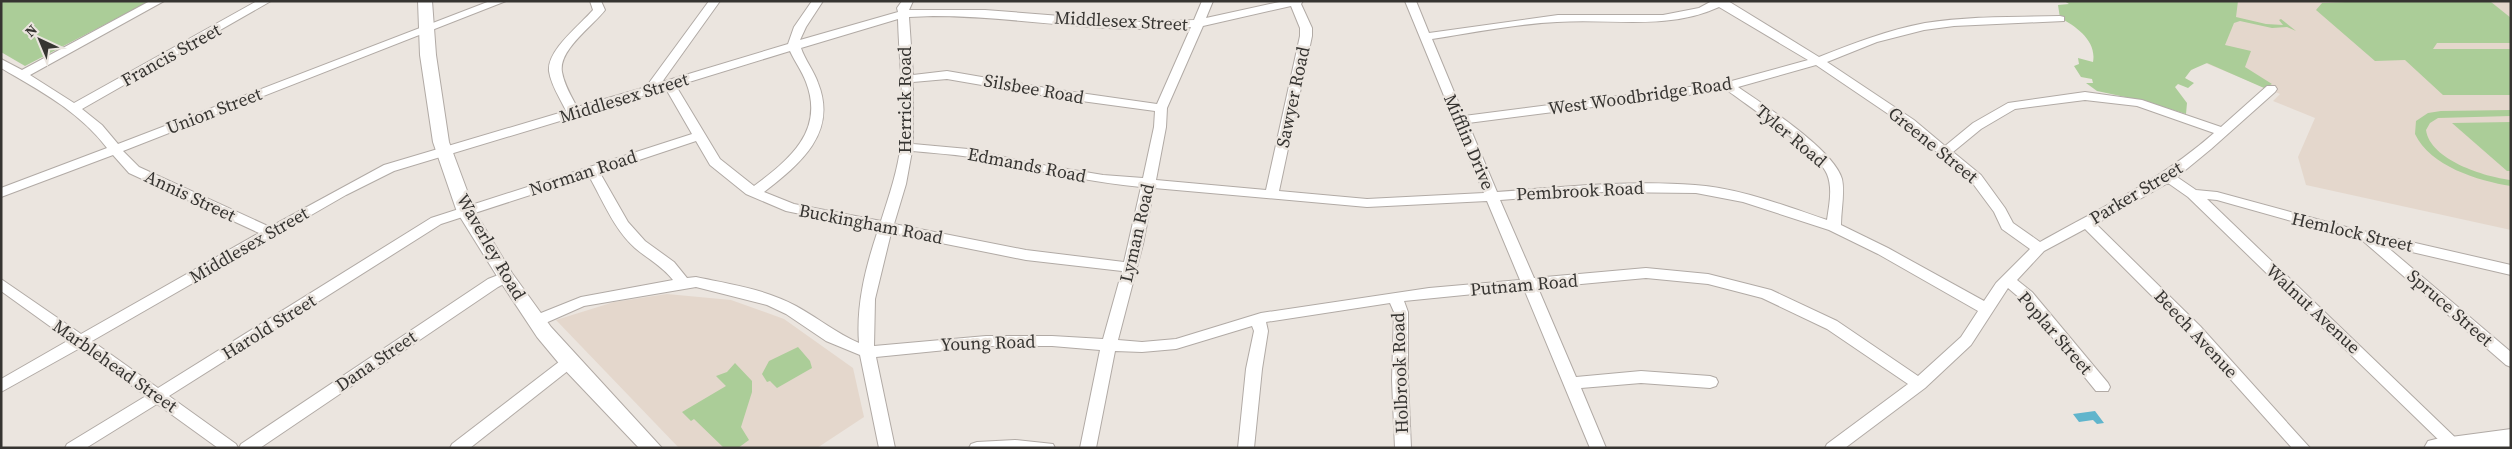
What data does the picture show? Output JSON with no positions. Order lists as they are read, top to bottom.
{
  "streets": {
    "street": [
      "Middlesex Street",
      "Francis Street",
      "Silsbee Road",
      "West Woodbridge Road",
      "Sawyer Road",
      "Herrick Road",
      "Union Street",
      "Tyler Road",
      "Mifflin Drive",
      "Greene Street",
      "Edmands Road",
      "Norman Road",
      "Pembrook Road",
      "Parker Street",
      "Annis Street",
      "Buckingham Road",
      "Hemlock Street",
      "Lyman Road",
      "Waverley Road",
      "Putnam Road",
      "Spruce Street",
      "Walnut Avenue",
      "Harold Street",
      "Poplar Street",
      "Beech Avenue",
      "Young Road",
      "Dana Street",
      "Marblehead Street",
      "Holbrook Road"
    ]
  },
  "crossings": [
    ["Middlesex Street", "Sawyer Road"],
    ["Middlesex Street", "Herrick Road"],
    ["Middlesex Street", "Annis Street"],
    ["Middlesex Street", "Buckingham Road"],
    ["Middlesex Street", "Lyman Road"],
    ["Middlesex Street", "Waverley Road"],
    ["Middlesex Street", "Marblehead Street"],
    ["Silsbee Road", "Herrick Road"],
    ["Silsbee Road", "Lyman Road"],
    ["West Woodbridge Road", "Tyler Road"],
    ["West Woodbridge Road", "Mifflin Drive"],
    ["West Woodbridge Road", "Greene Street"],
    ["Sawyer Road", "Pembrook Road"],
    ["Herrick Road", "Edmands Road"],
    ["Herrick Road", "Buckingham Road"],
    ["Herrick Road", "Young Road"],
    ["Union Street", "Annis Street"],
    ["Union Street", "Waverley Road"],
    ["Tyler Road", "Pembrook Road"],
    ["Mifflin Drive", "Pembrook Road"],
    ["Mifflin Drive", "Putnam Road"],
    ["Greene Street", "Parker Street"],
    ["Edmands Road", "Pembrook Road"],
    ["Edmands Road", "Lyman Road"],
    ["Norman Road", "Buckingham Road"],
    ["Norman Road", "Waverley Road"],
    ["Norman Road", "Harold Street"],
    ["Pembrook Road", "Lyman Road"],
    ["Parker Street", "Walnut Avenue"],
    ["Parker Street", "Beech Avenue"],
    ["Buckingham Road", "Lyman Road"],
    ["Hemlock Street", "Spruce Street"],
    ["Hemlock Street", "Walnut Avenue"],
    ["Lyman Road", "Putnam Road"],
    ["Lyman Road", "Young Road"],
    ["Waverley Road", "Harold Street"],
    ["Waverley Road", "Dana Street"],
    ["Putnam Road", "Young Road"],
    ["Putnam Road", "Holbrook Road"],
    ["Harold Street", "Marblehead Street"]
  ],
  "north": "top left"
}
